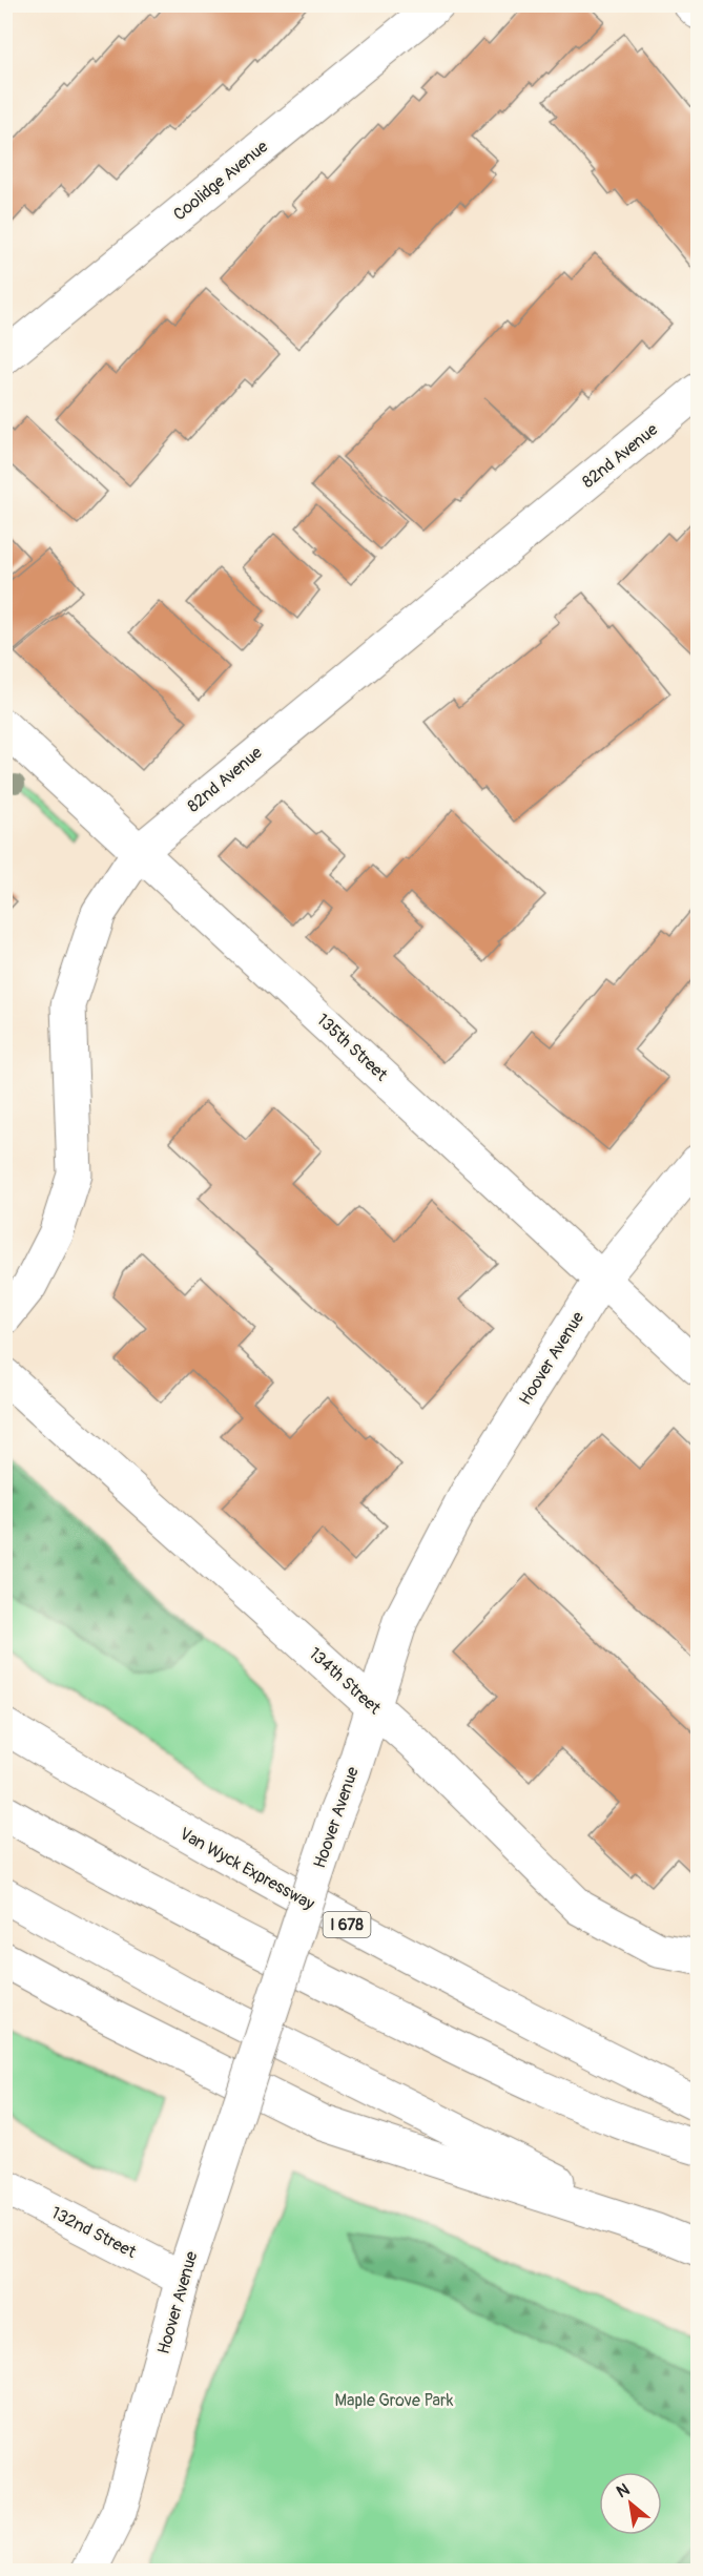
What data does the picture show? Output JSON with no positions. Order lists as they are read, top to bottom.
{
  "streets": {
    "main road": [
      "Coolidge Avenue",
      "82nd Avenue",
      "135th Street",
      "Hoover Avenue",
      "134th Street",
      "Van Wyck Expressway",
      "I 678",
      "132nd Street"
    ]
  },
  "crossings": [
    ["82nd Avenue", "135th Street"],
    ["135th Street", "Hoover Avenue"],
    ["Hoover Avenue", "134th Street"],
    ["Hoover Avenue", "132nd Street"]
  ],
  "parks": ["Maple Grove Park"],
  "north": "top left"
}
